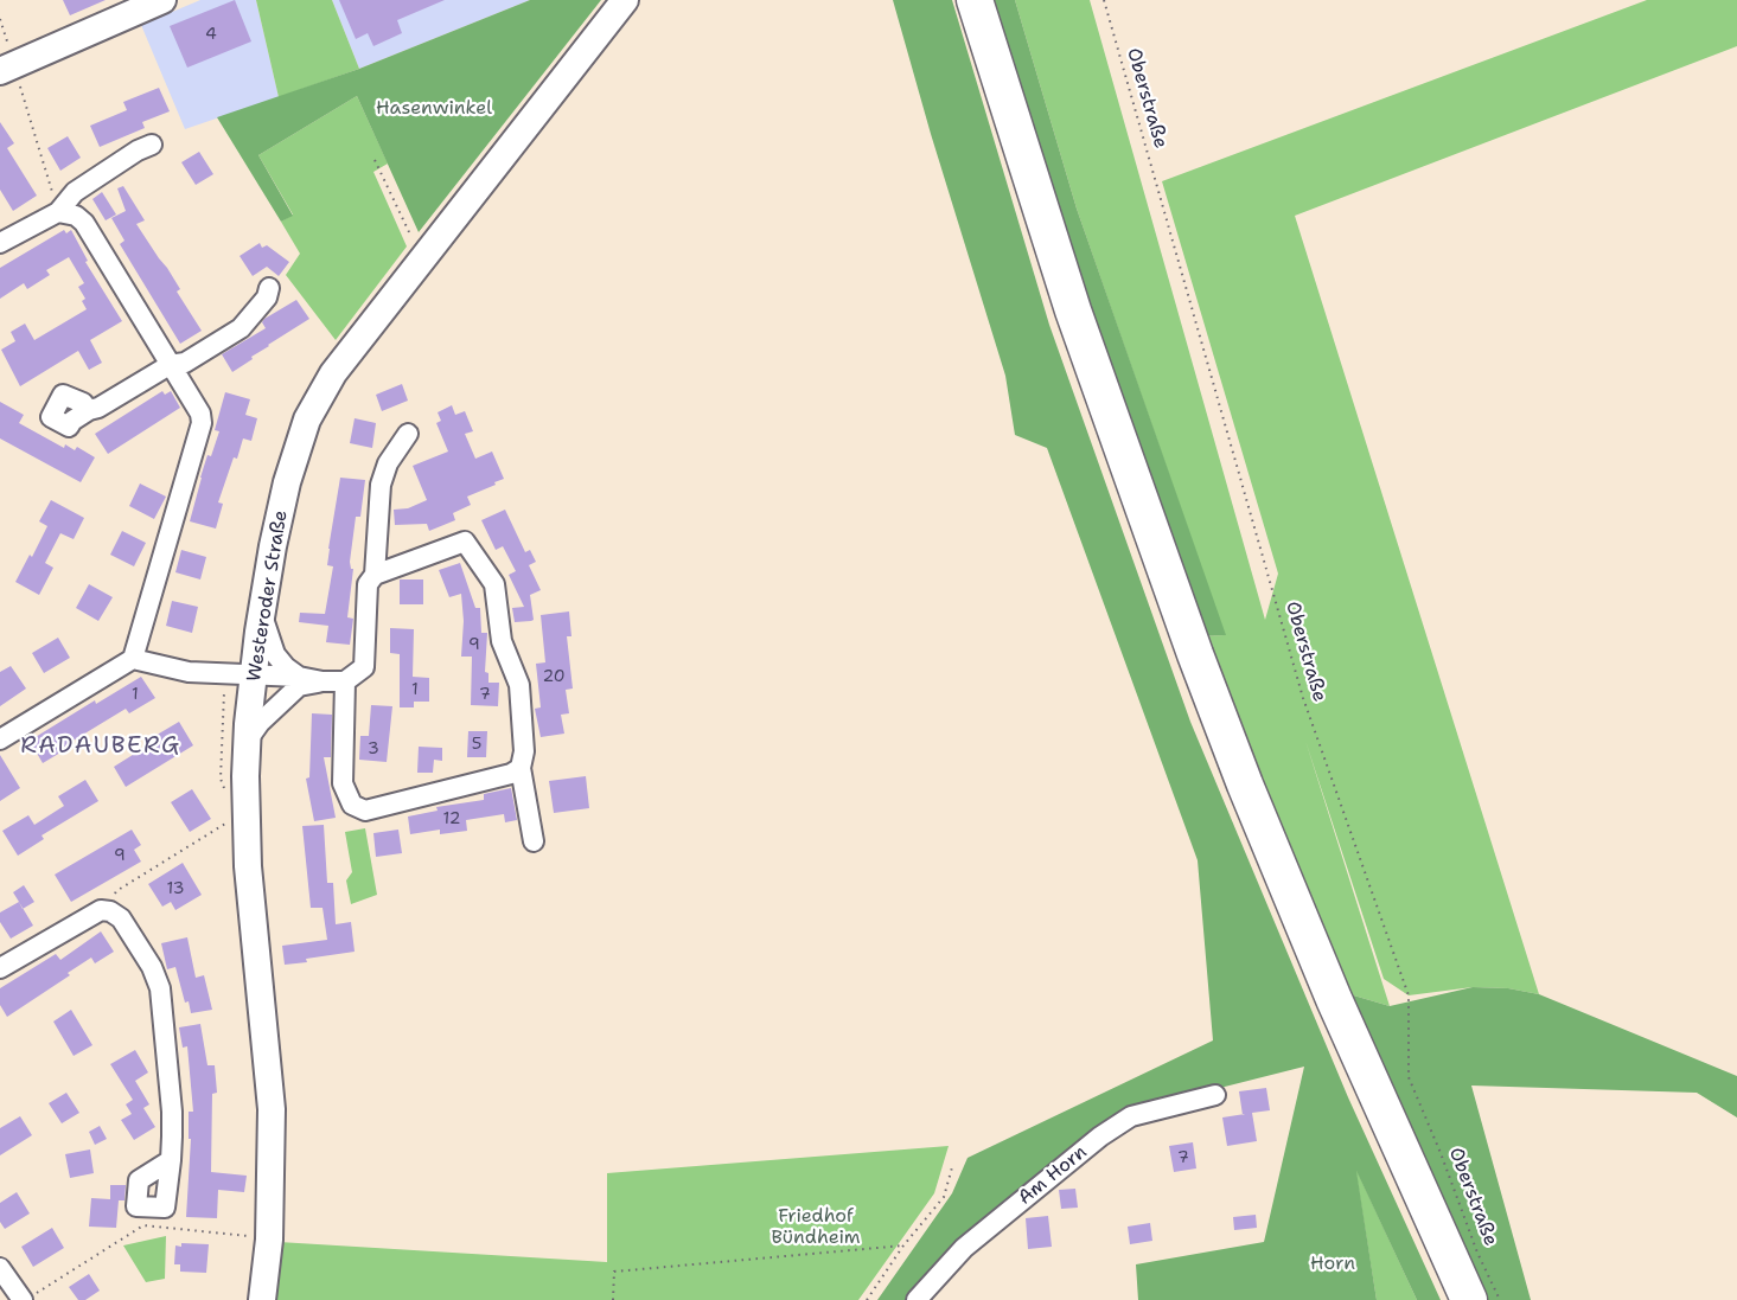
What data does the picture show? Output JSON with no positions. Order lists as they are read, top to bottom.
{
  "streets": {
    "street": ["Westeroder Straße", "Am Horn"],
    "path": ["Oberstraße"]
  },
  "districts": ["RADAUBERG"],
  "parks": ["Hasenwinkel", "Friedhof Bündheim", "Horn"],
  "house_numbers": [
    "4",
    "9",
    "20",
    "1",
    "1",
    "7",
    "5",
    "3",
    "12",
    "9",
    "13",
    "7"
  ]
}
